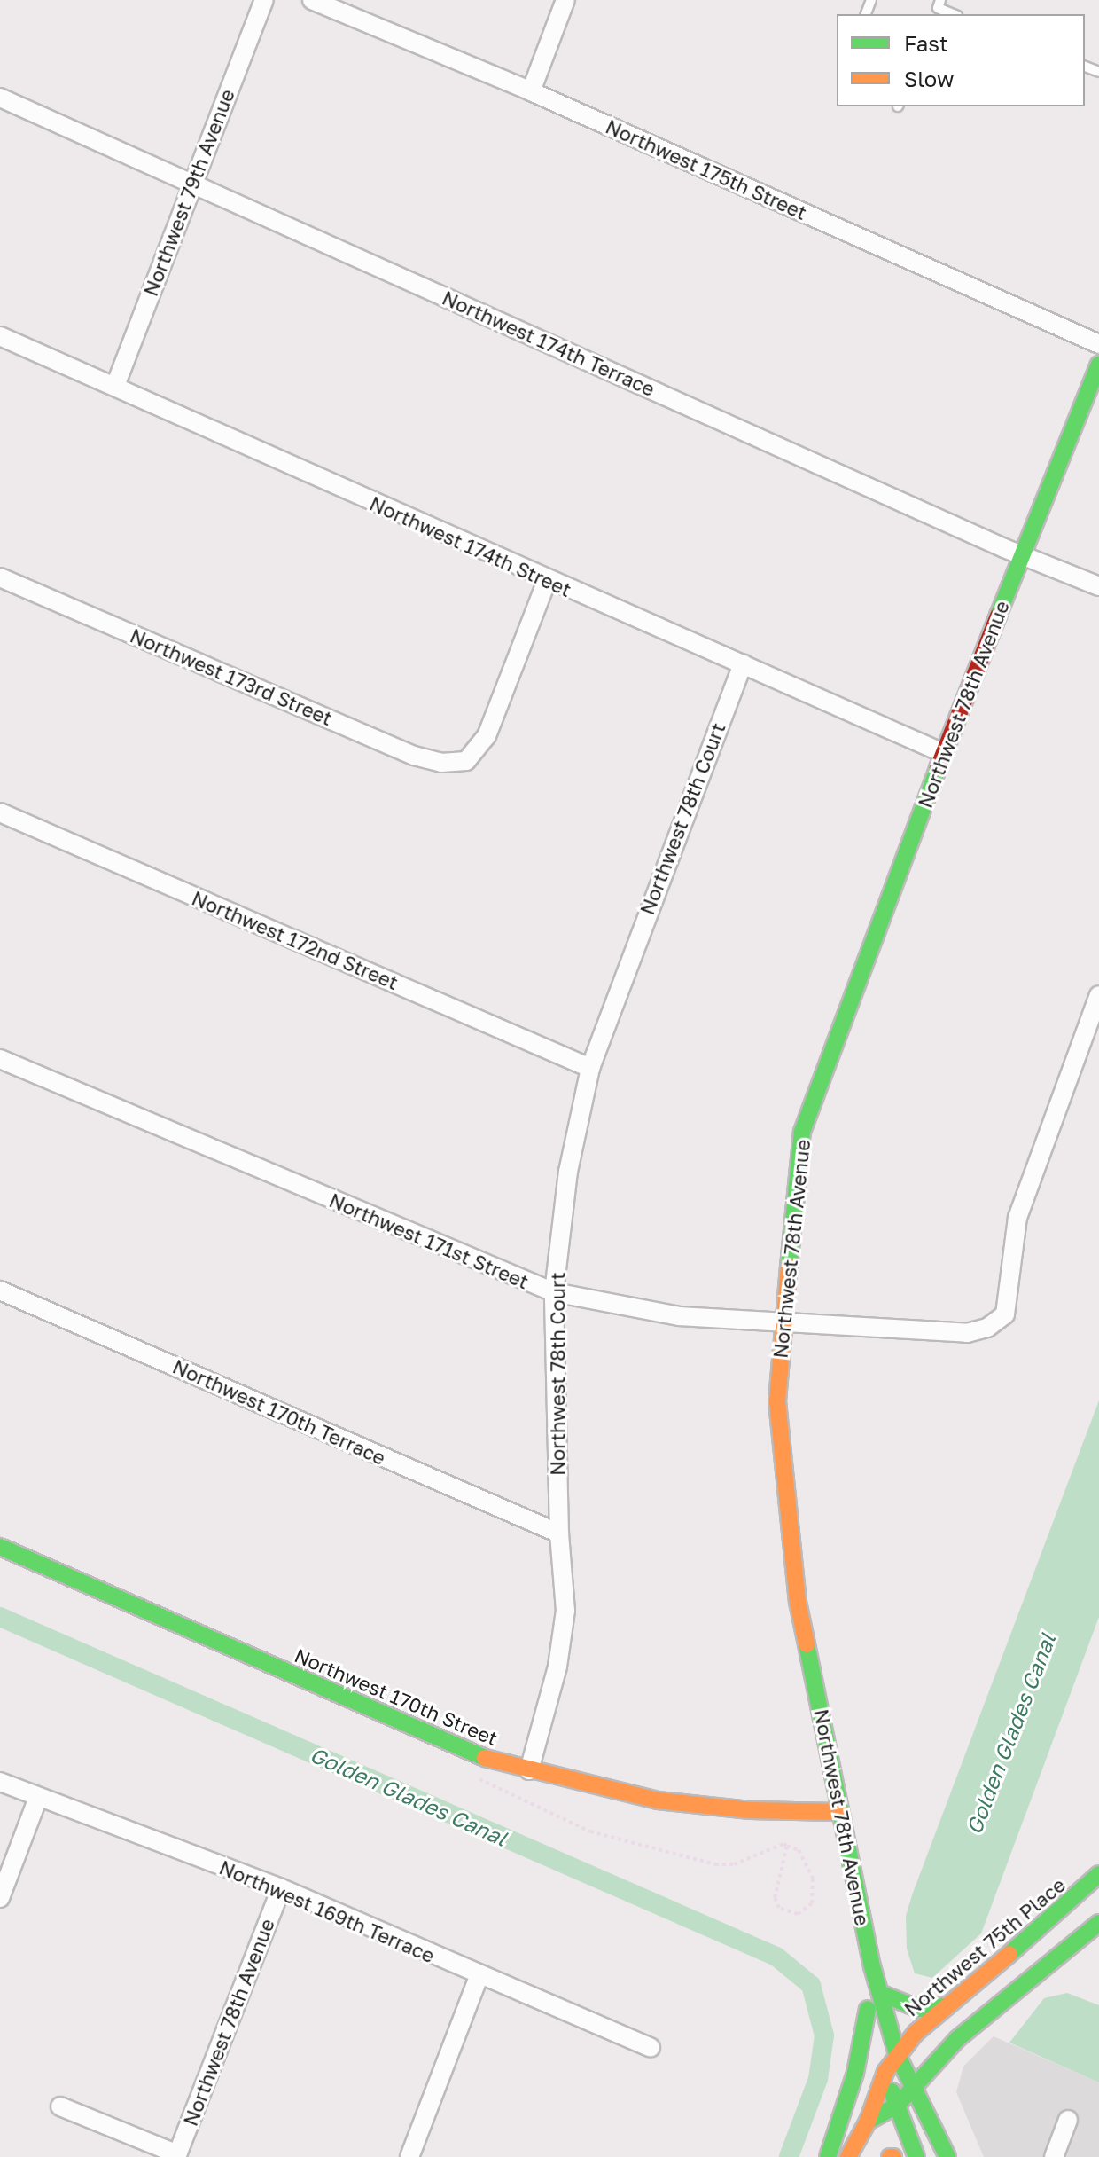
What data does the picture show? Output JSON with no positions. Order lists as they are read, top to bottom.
{
  "streets": {
    "street": [
      "Northwest 175th Street",
      "Northwest 79th Avenue",
      "Northwest 174th Terrace",
      "Northwest 174th Street",
      "Northwest 173rd Street",
      "Northwest 78th Avenue",
      "Northwest 78th Court",
      "Northwest 172nd Street",
      "Northwest 171st Street",
      "Northwest 170th Terrace",
      "Northwest 170th Street",
      "Northwest 169th Terrace",
      "Northwest 75th Place"
    ]
  },
  "crossings": [
    ["Northwest 79th Avenue", "Northwest 174th Terrace"],
    ["Northwest 79th Avenue", "Northwest 174th Street"],
    ["Northwest 174th Terrace", "Northwest 78th Avenue"],
    ["Northwest 174th Street", "Northwest 173rd Street"],
    ["Northwest 174th Street", "Northwest 78th Avenue"],
    ["Northwest 174th Street", "Northwest 78th Court"],
    ["Northwest 78th Avenue", "Northwest 171st Street"],
    ["Northwest 78th Avenue", "Northwest 170th Street"],
    ["Northwest 78th Avenue", "Northwest 169th Terrace"],
    ["Northwest 78th Court", "Northwest 172nd Street"],
    ["Northwest 78th Court", "Northwest 171st Street"],
    ["Northwest 78th Court", "Northwest 170th Terrace"],
    ["Northwest 78th Court", "Northwest 170th Street"]
  ],
  "water": ["Golden Glades Canal"],
  "legend": ["Fast", "Slow"]
}
